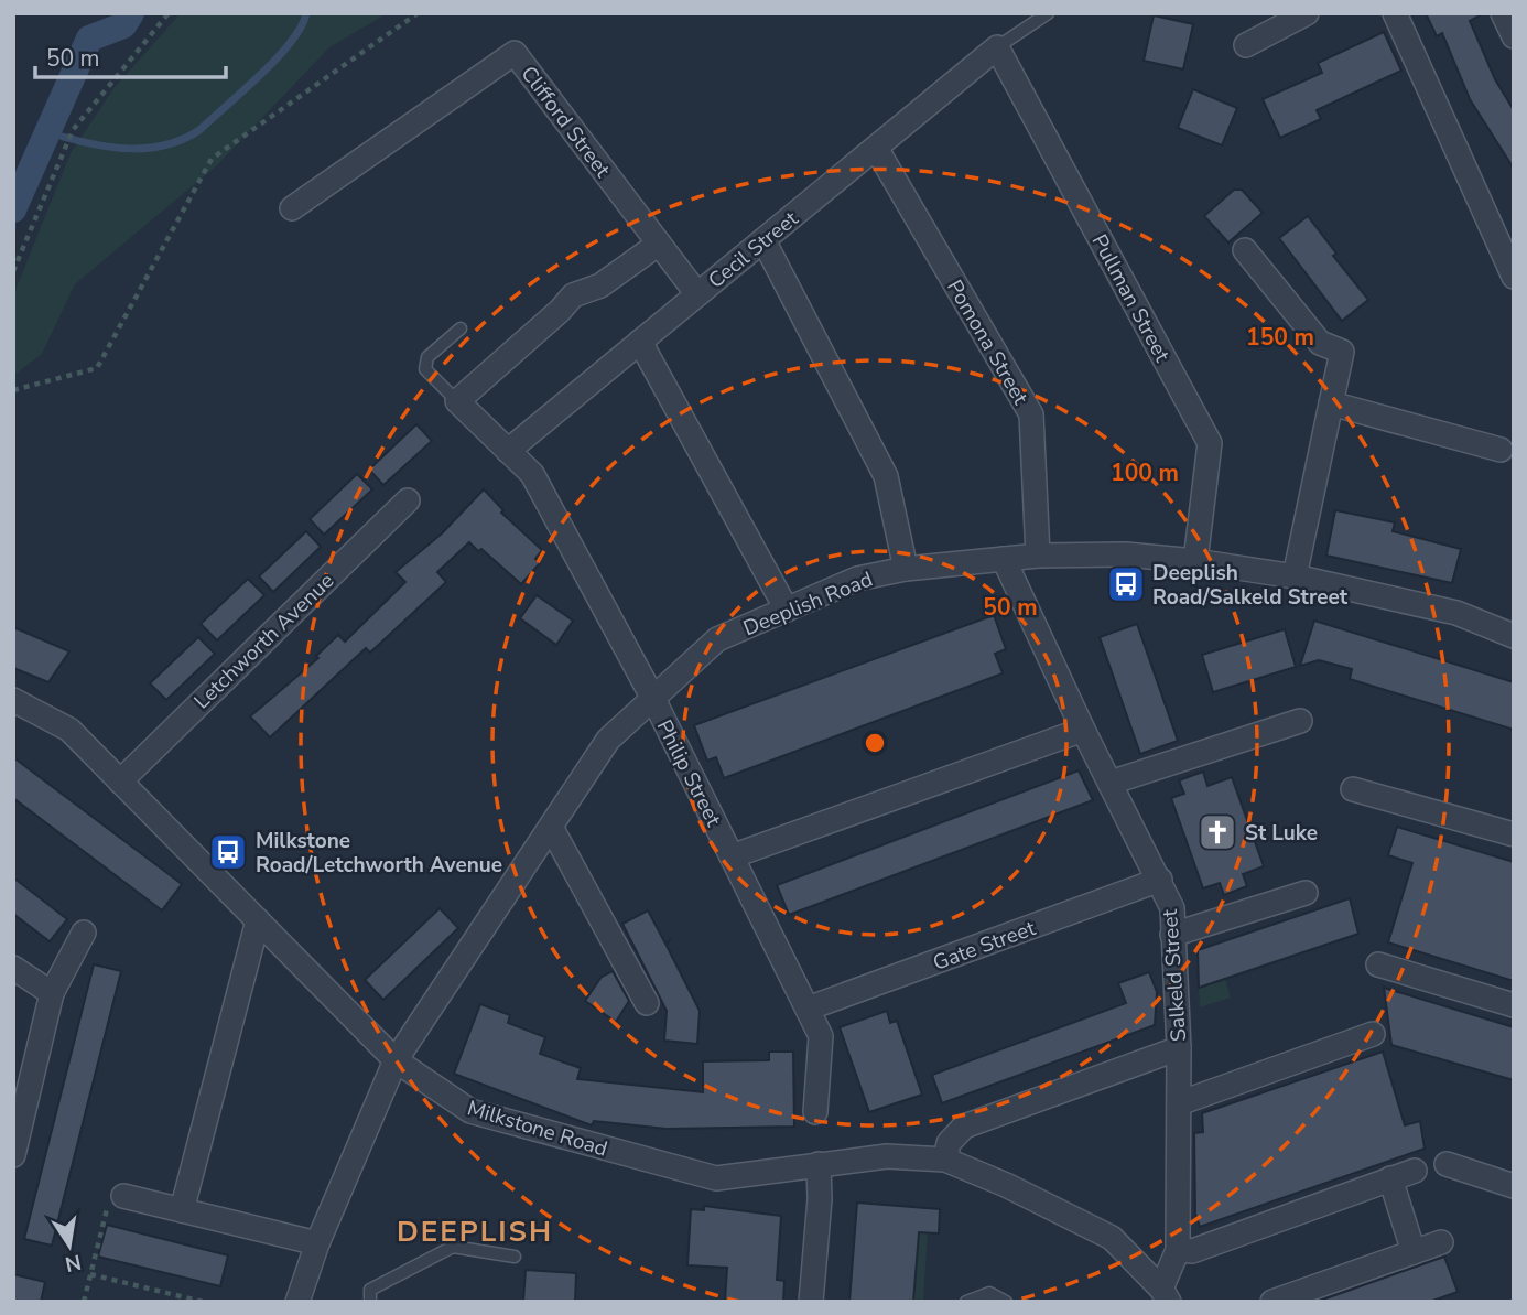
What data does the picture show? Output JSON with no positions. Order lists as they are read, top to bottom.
{
  "streets": {
    "street": [
      "Clifford Street",
      "Cecil Street",
      "Pullman Street",
      "Pomona Street",
      "Deeplish Road",
      "Letchworth Avenue",
      "Philip Street",
      "Gate Street",
      "Salkeld Street",
      "Milkstone Road"
    ]
  },
  "crossings": [
    ["Clifford Street", "Cecil Street"],
    ["Cecil Street", "Pullman Street"],
    ["Cecil Street", "Pomona Street"],
    ["Cecil Street", "Philip Street"],
    ["Pullman Street", "Deeplish Road"],
    ["Pomona Street", "Deeplish Road"],
    ["Deeplish Road", "Philip Street"],
    ["Deeplish Road", "Salkeld Street"],
    ["Deeplish Road", "Milkstone Road"],
    ["Letchworth Avenue", "Milkstone Road"],
    ["Philip Street", "Gate Street"],
    ["Gate Street", "Salkeld Street"],
    ["Salkeld Street", "Milkstone Road"]
  ],
  "districts": ["DEEPLISH"],
  "places": {
    "bus stop": ["Deeplish Road/Salkeld Street", "Milkstone Road/Letchworth Avenue"],
    "church": ["St Luke"]
  },
  "scale_bar": "50 m",
  "north": "bottom",
  "rings": ["150 m", "100 m", "50 m"]
}
